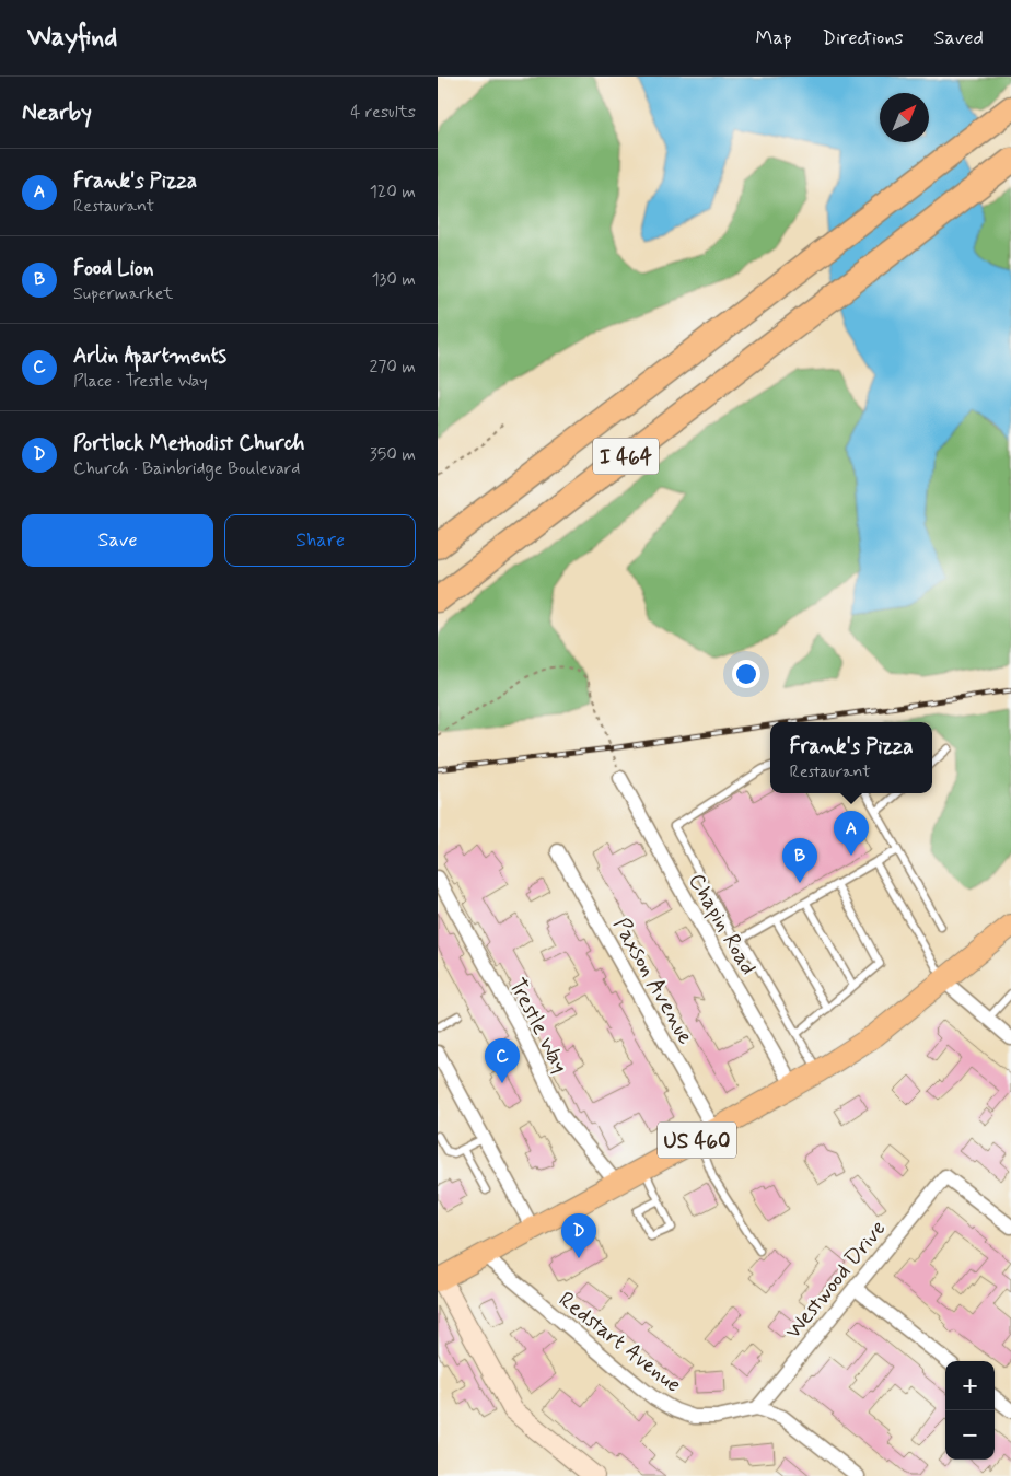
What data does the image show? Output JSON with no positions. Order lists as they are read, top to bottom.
{
  "streets": {
    "highway": ["I 464"],
    "main road": ["US 460"],
    "street": [
      "Chapin Road",
      "Paxson Avenue",
      "Trestle Way",
      "Westwood Drive",
      "Redstart Avenue"
    ]
  },
  "crossings": [
    ["Chapin Road", "US 460"],
    ["Paxson Avenue", "US 460"],
    ["Trestle Way", "US 460"],
    ["US 460", "Redstart Avenue"],
    ["Westwood Drive", "Redstart Avenue"]
  ],
  "north": "top right",
  "page": {
    "header": "Wayfind",
    "nav": ["Map", "Directions", "Saved"],
    "heading": ["Nearby", "4 results"],
    "list": [
      {
        "mark": "A",
        "name": "Frank's Pizza",
        "note": "Restaurant",
        "value": "120 m"
      },
      {
        "mark": "B",
        "name": "Food Lion",
        "note": "Supermarket",
        "value": "130 m"
      },
      {
        "mark": "C",
        "name": "Arlin Apartments",
        "note": "Place · Trestle Way",
        "value": "270 m"
      },
      {
        "mark": "D",
        "name": "Portlock Methodist Church",
        "note": "Church · Bainbridge Boulevard",
        "value": "350 m"
      }
    ],
    "buttons": ["Save", "Share"],
    "popup": ["Frank's Pizza", "Restaurant"],
    "pins": [
      "A",
      "B",
      "C",
      "D"
    ],
    "map_buttons": ["+", "−"]
  }
}
